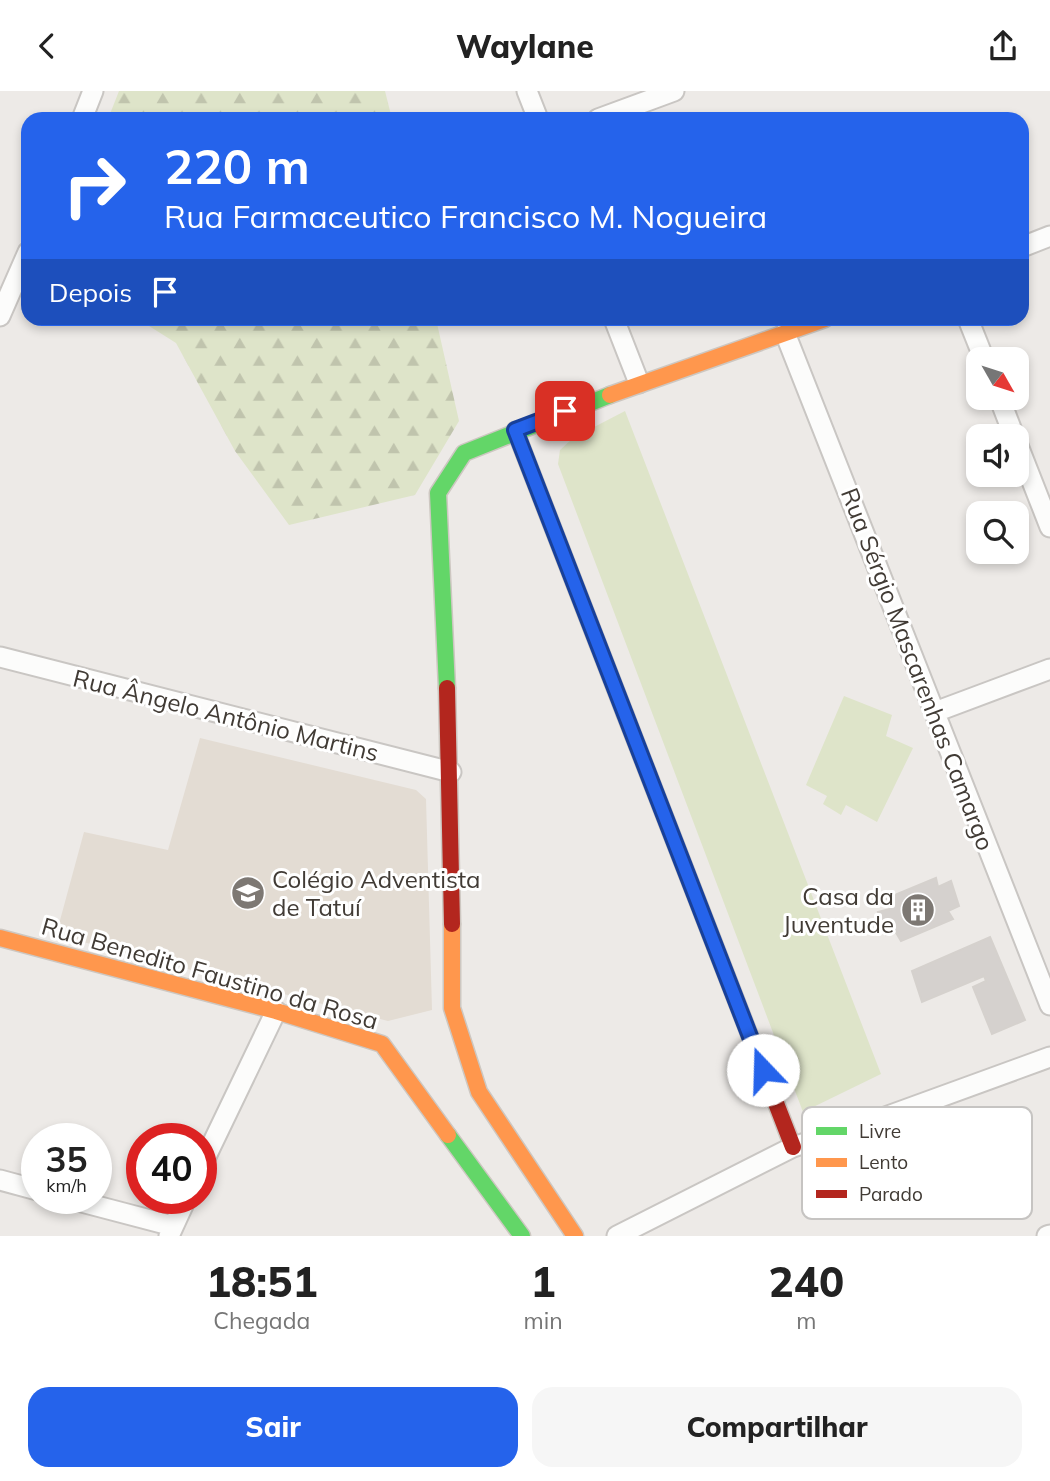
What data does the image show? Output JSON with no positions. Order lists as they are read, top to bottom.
{
  "streets": {
    "street": ["Rua Sérgio Mascarenhas Camargo", "Rua Ângelo Antônio Martins", "Rua Benedito Faustino da Rosa"]
  },
  "places": {
    "school or university": ["Colégio Adventista de Tatuí"],
    "building": ["Casa da Juventude"]
  },
  "legend": ["Livre", "Lento", "Parado"],
  "north": "bottom right",
  "page": {
    "header": "Waylane",
    "turn": ["220 m", "Rua Farmaceutico Francisco M. Nogueira"],
    "then": "Depois",
    "speed": "35 km/h",
    "limit": "40",
    "eta": [
      "18:51",
      "Chegada",
      "1",
      "min",
      "240",
      "m"
    ],
    "buttons": ["Sair", "Compartilhar"]
  }
}
